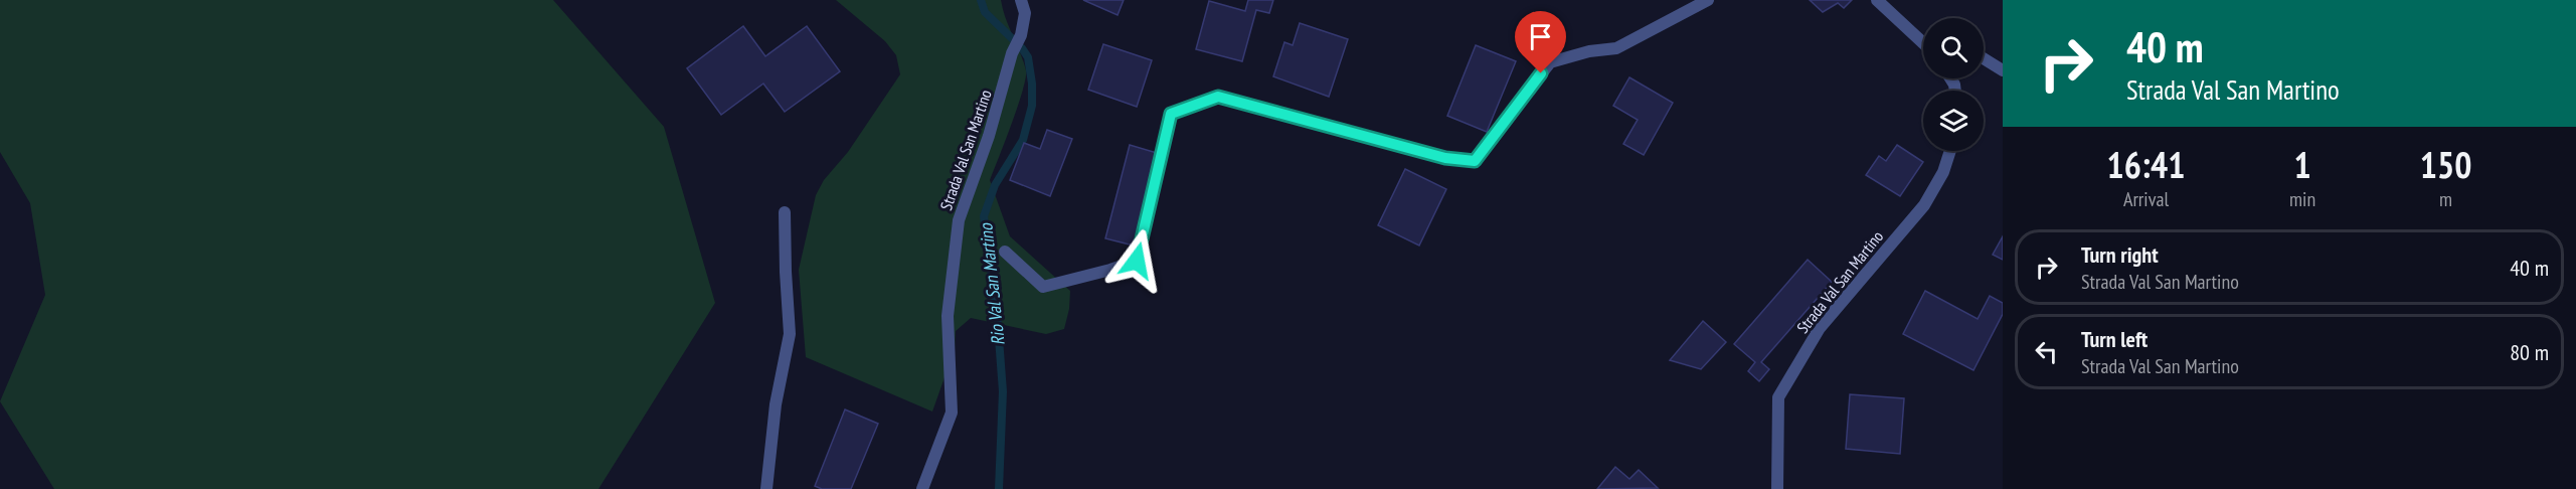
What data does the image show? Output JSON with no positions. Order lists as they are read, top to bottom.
{
  "streets": {
    "street": ["Strada Val San Martino"]
  },
  "water": ["Rio Val San Martino"],
  "page": {
    "turn": ["40 m", "Strada Val San Martino"],
    "eta": [
      "16:41",
      "Arrival",
      "1",
      "min",
      "150",
      "m"
    ],
    "list": [
      {
        "name": "Turn right",
        "note": "Strada Val San Martino",
        "value": "40 m"
      },
      {
        "name": "Turn left",
        "note": "Strada Val San Martino",
        "value": "80 m"
      }
    ]
  }
}
